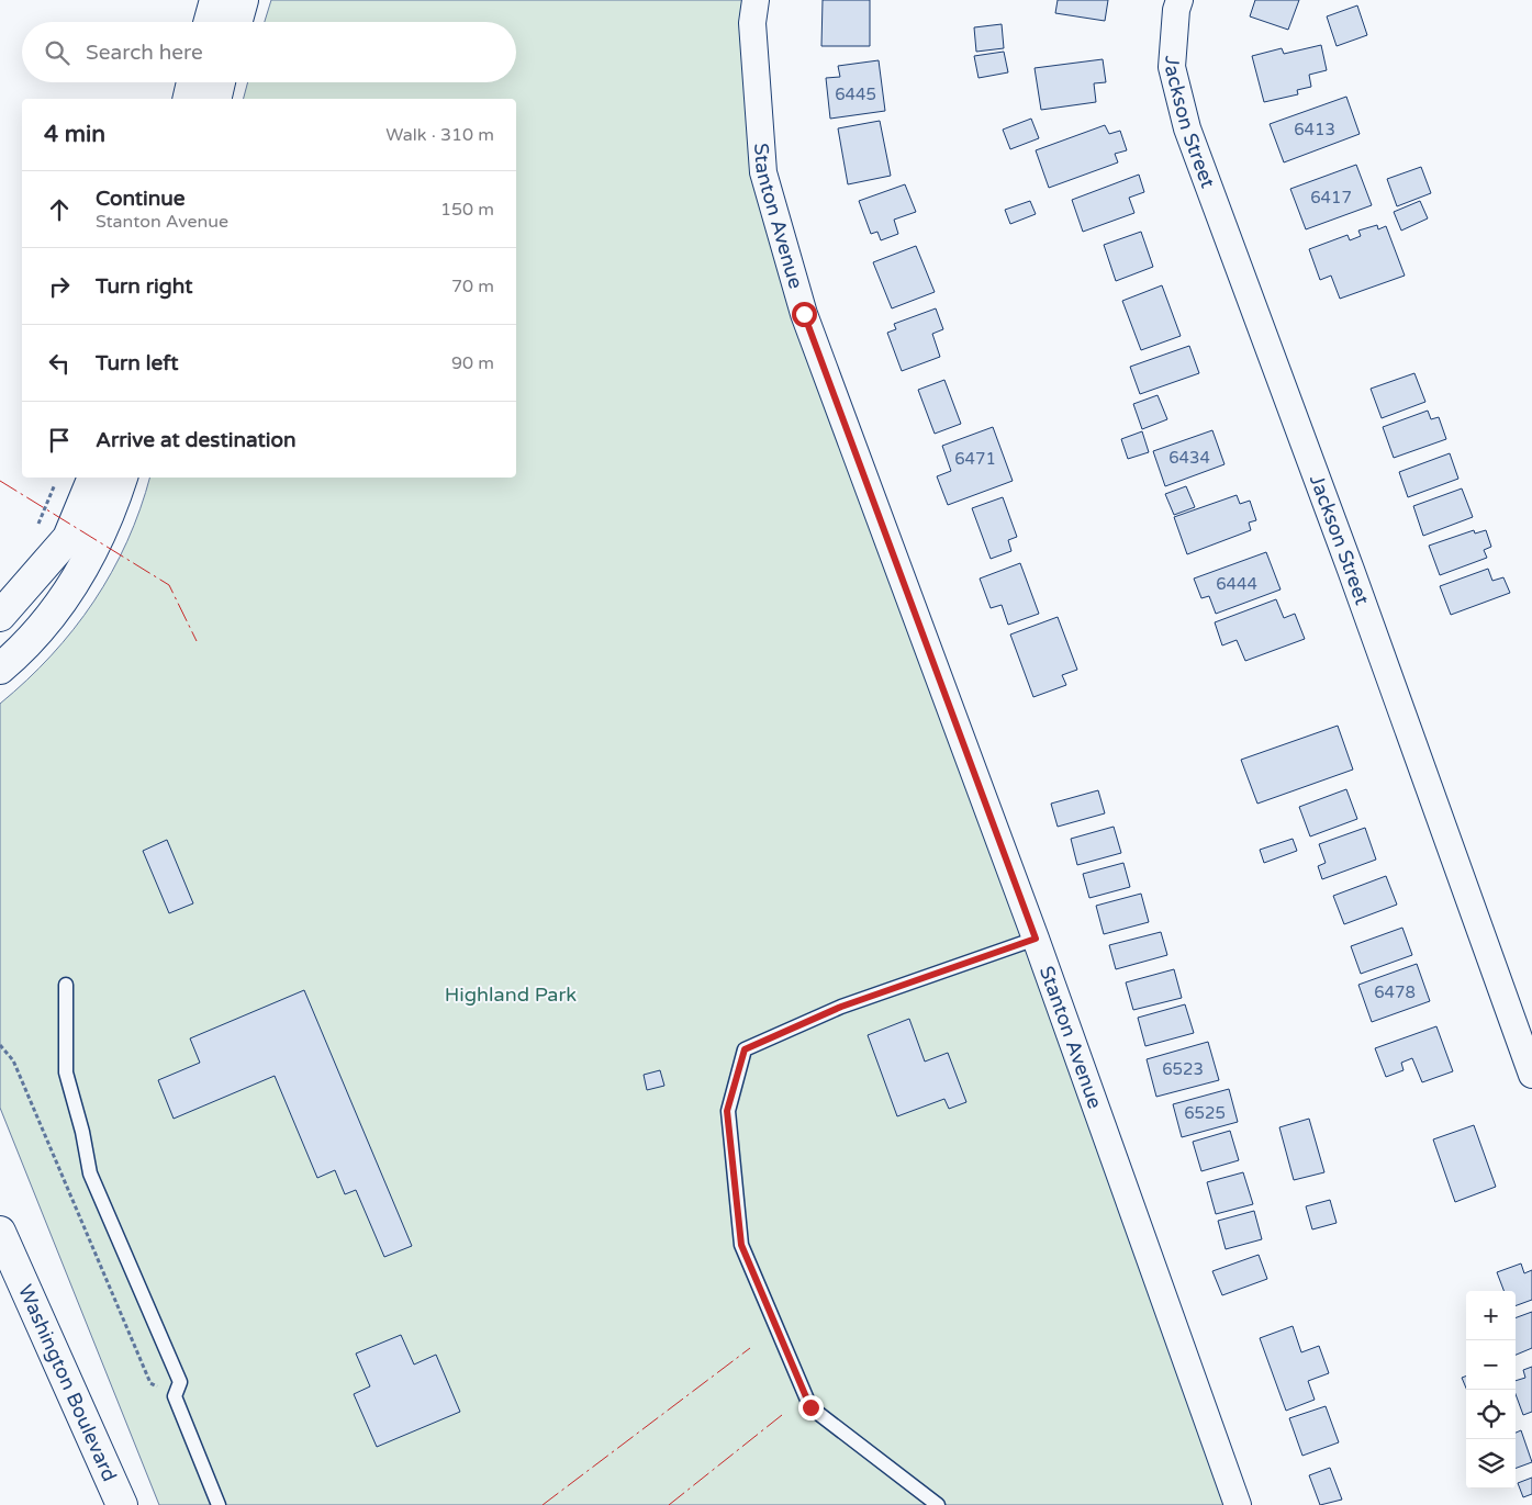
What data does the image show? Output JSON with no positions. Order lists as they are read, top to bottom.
{
  "streets": {
    "main road": ["Washington Boulevard"],
    "street": ["Jackson Street", "Stanton Avenue"]
  },
  "parks": ["Highland Park"],
  "house_numbers": [
    "6445",
    "6413",
    "6417",
    "6434",
    "6471",
    "6444",
    "6478",
    "6523",
    "6525"
  ],
  "page": {
    "search": "Search here",
    "heading": ["4 min", "Walk · 310 m"],
    "list": [
      ["Continue", "Stanton Avenue", "150 m"],
      ["Turn right", "70 m"],
      ["Turn left", "90 m"],
      "Arrive at destination"
    ],
    "map_buttons": ["+", "−"]
  }
}
